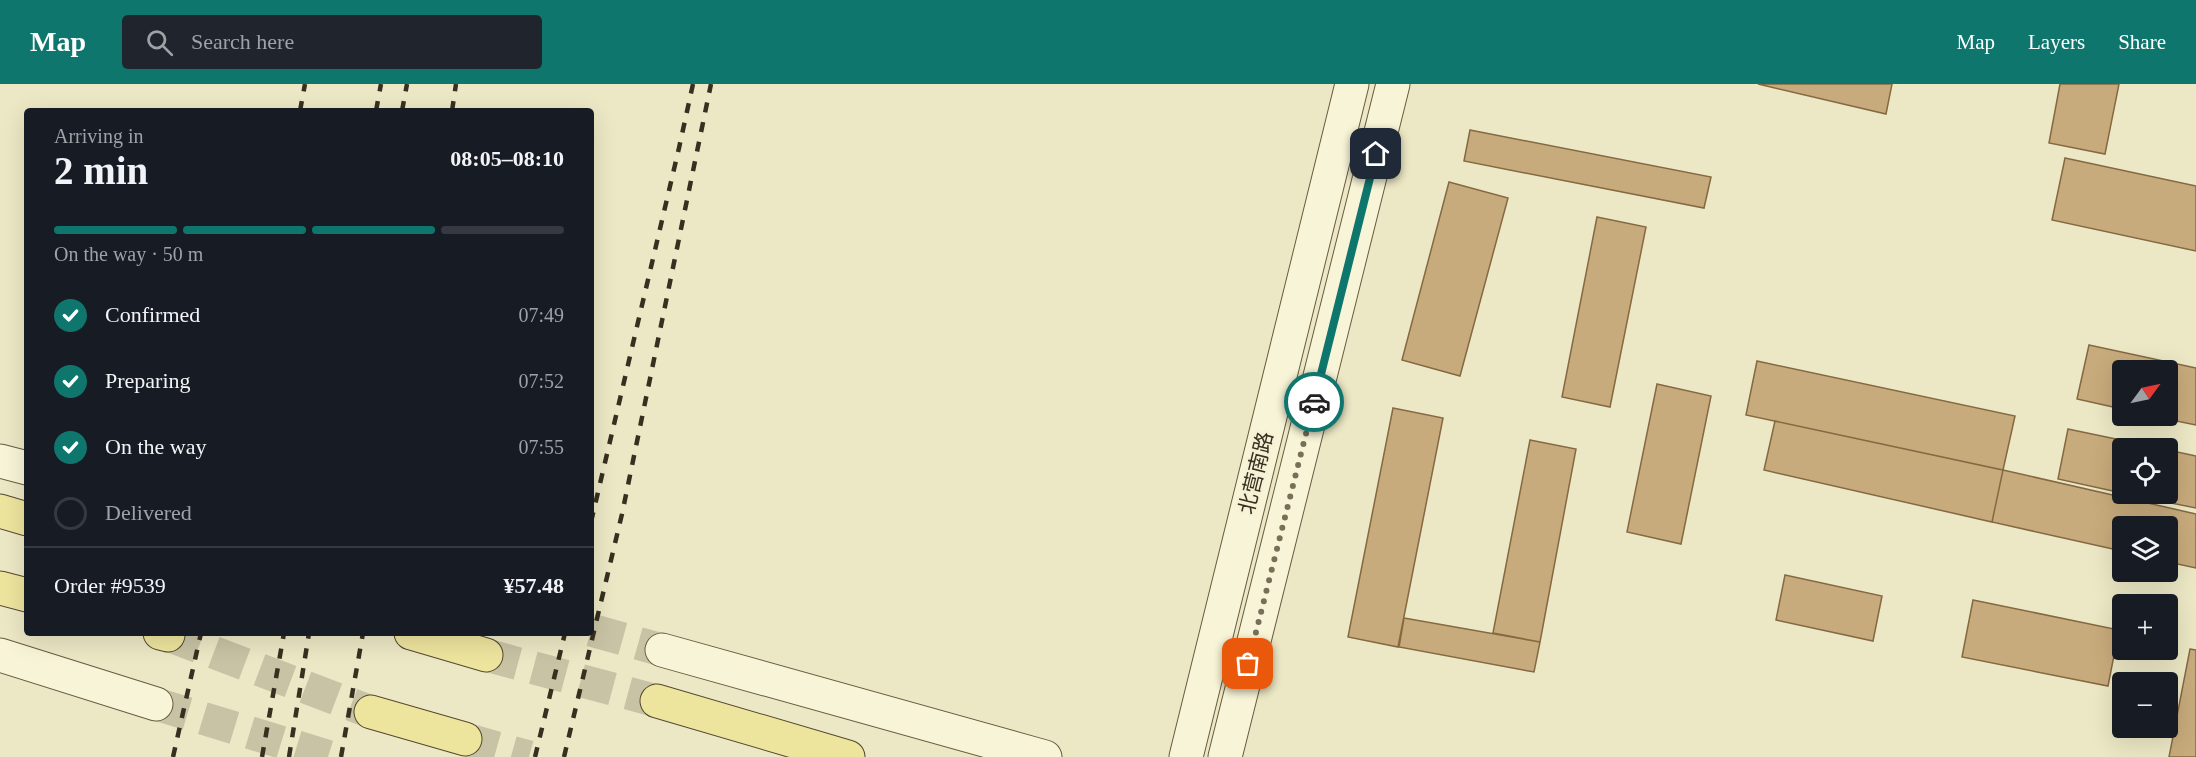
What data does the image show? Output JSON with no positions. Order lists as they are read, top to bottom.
{
  "streets": {
    "street": ["北营南路"]
  },
  "north": "top right",
  "page": {
    "header": "Map",
    "search": "Search here",
    "nav": ["Map", "Layers", "Share"],
    "heading": ["2 min", "Arriving in", "08:05–08:10"],
    "panel": ["Order #9539", "¥57.48"],
    "bar": "On the way · 50 m",
    "list": [
      ["Confirmed", "07:49"],
      ["Preparing", "07:52"],
      ["On the way", "07:55"],
      "Delivered"
    ],
    "map_buttons": ["+", "−"]
  }
}
